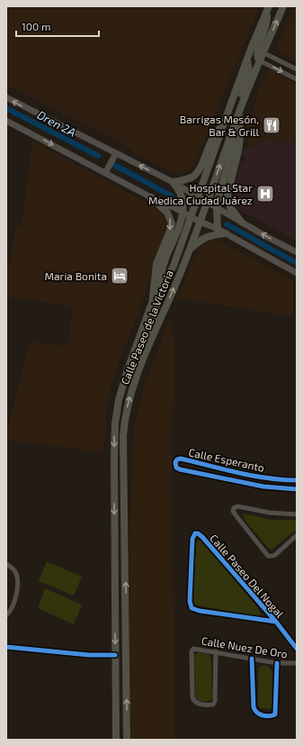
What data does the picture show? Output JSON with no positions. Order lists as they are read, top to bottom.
{
  "streets": {
    "main road": ["Calle Paseo de la Victoria"],
    "street": ["Calle Esperanto", "Calle Paseo Del Nogal", "Calle Nuez De Oro"]
  },
  "water": ["Dren 2A"],
  "places": {
    "restaurant": ["Barrigas Mesón, Bar & Grill"],
    "hospital": ["Hospital Star Medica Ciudad Juárez"],
    "hotel": ["Maria Bonita"]
  },
  "scale_bar": "100 m"
}
